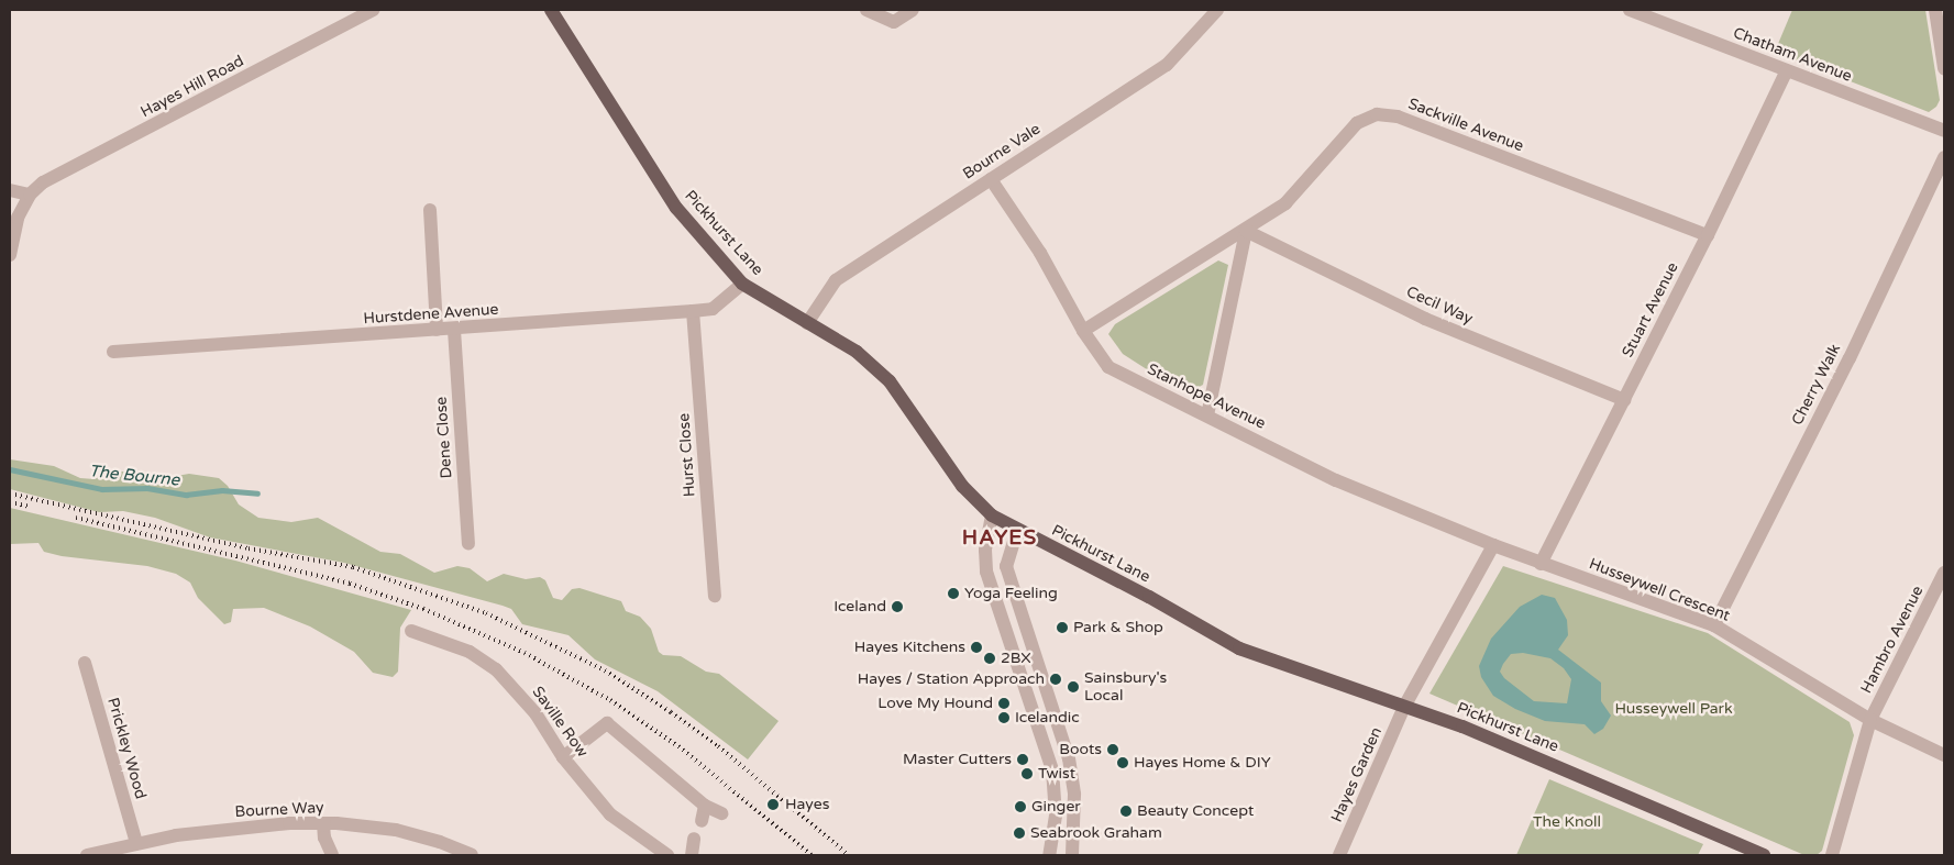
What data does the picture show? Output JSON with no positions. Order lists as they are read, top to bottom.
{
  "streets": {
    "main road": ["Pickhurst Lane"],
    "street": [
      "Chatham Avenue",
      "Hayes Hill Road",
      "Sackville Avenue",
      "Bourne Vale",
      "Cecil Way",
      "Stuart Avenue",
      "Hurstdene Avenue",
      "Cherry Walk",
      "Stanhope Avenue",
      "Dene Close",
      "Hurst Close",
      "Husseywell Crescent",
      "Hambro Avenue",
      "Saville Row",
      "Prickley Wood",
      "Hayes Garden",
      "Bourne Way"
    ]
  },
  "crossings": [
    ["Chatham Avenue", "Stuart Avenue"],
    ["Sackville Avenue", "Cecil Way"],
    ["Sackville Avenue", "Stuart Avenue"],
    ["Sackville Avenue", "Stanhope Avenue"],
    ["Bourne Vale", "Pickhurst Lane"],
    ["Bourne Vale", "Stanhope Avenue"],
    ["Pickhurst Lane", "Hurstdene Avenue"],
    ["Pickhurst Lane", "Hayes Garden"],
    ["Cecil Way", "Stuart Avenue"],
    ["Stuart Avenue", "Husseywell Crescent"],
    ["Hurstdene Avenue", "Dene Close"],
    ["Hurstdene Avenue", "Hurst Close"],
    ["Cherry Walk", "Husseywell Crescent"],
    ["Stanhope Avenue", "Husseywell Crescent"],
    ["Husseywell Crescent", "Hambro Avenue"],
    ["Prickley Wood", "Bourne Way"]
  ],
  "districts": ["HAYES"],
  "water": ["The Bourne"],
  "parks": ["Husseywell Park", "The Knoll"],
  "places": [
    "Yoga Feeling",
    "Iceland",
    "Park & Shop",
    "Hayes Kitchens",
    "2BX",
    "Hayes / Station Approach",
    "Sainsbury's Local",
    "Love My Hound",
    "Icelandic",
    "Boots",
    "Master Cutters",
    "Hayes Home & DIY",
    "Twist",
    "Hayes",
    "Ginger",
    "Beauty Concept",
    "Seabrook Graham"
  ]
}
